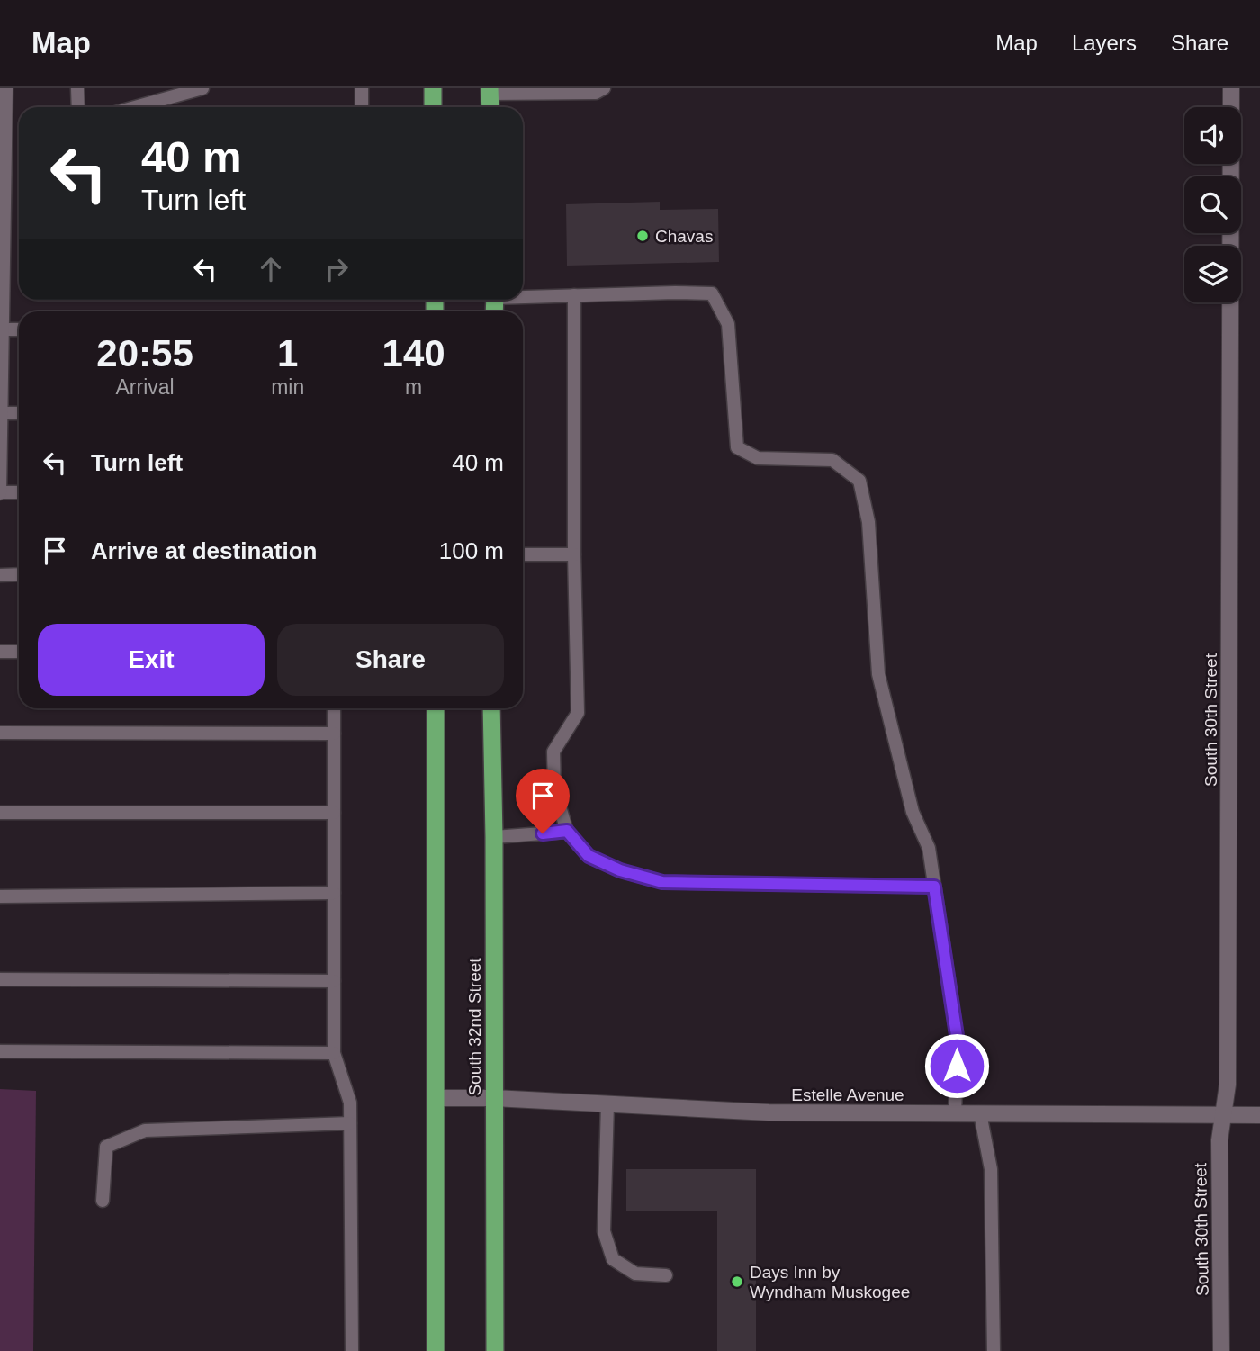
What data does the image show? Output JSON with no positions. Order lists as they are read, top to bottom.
{
  "streets": {
    "highway": ["South 32nd Street"],
    "street": ["South 30th Street", "Estelle Avenue"]
  },
  "crossings": [
    ["South 30th Street", "Estelle Avenue"],
    ["South 32nd Street", "Estelle Avenue"]
  ],
  "places": ["Chavas", "Days Inn by Wyndham Muskogee"],
  "page": {
    "header": "Map",
    "nav": ["Map", "Layers", "Share"],
    "turn": ["40 m", "Turn left"],
    "eta": [
      "20:55",
      "Arrival",
      "1",
      "min",
      "140",
      "m"
    ],
    "list": [
      {
        "name": "Turn left",
        "value": "40 m"
      },
      {
        "name": "Arrive at destination",
        "value": "100 m"
      }
    ],
    "buttons": ["Exit", "Share"]
  }
}
